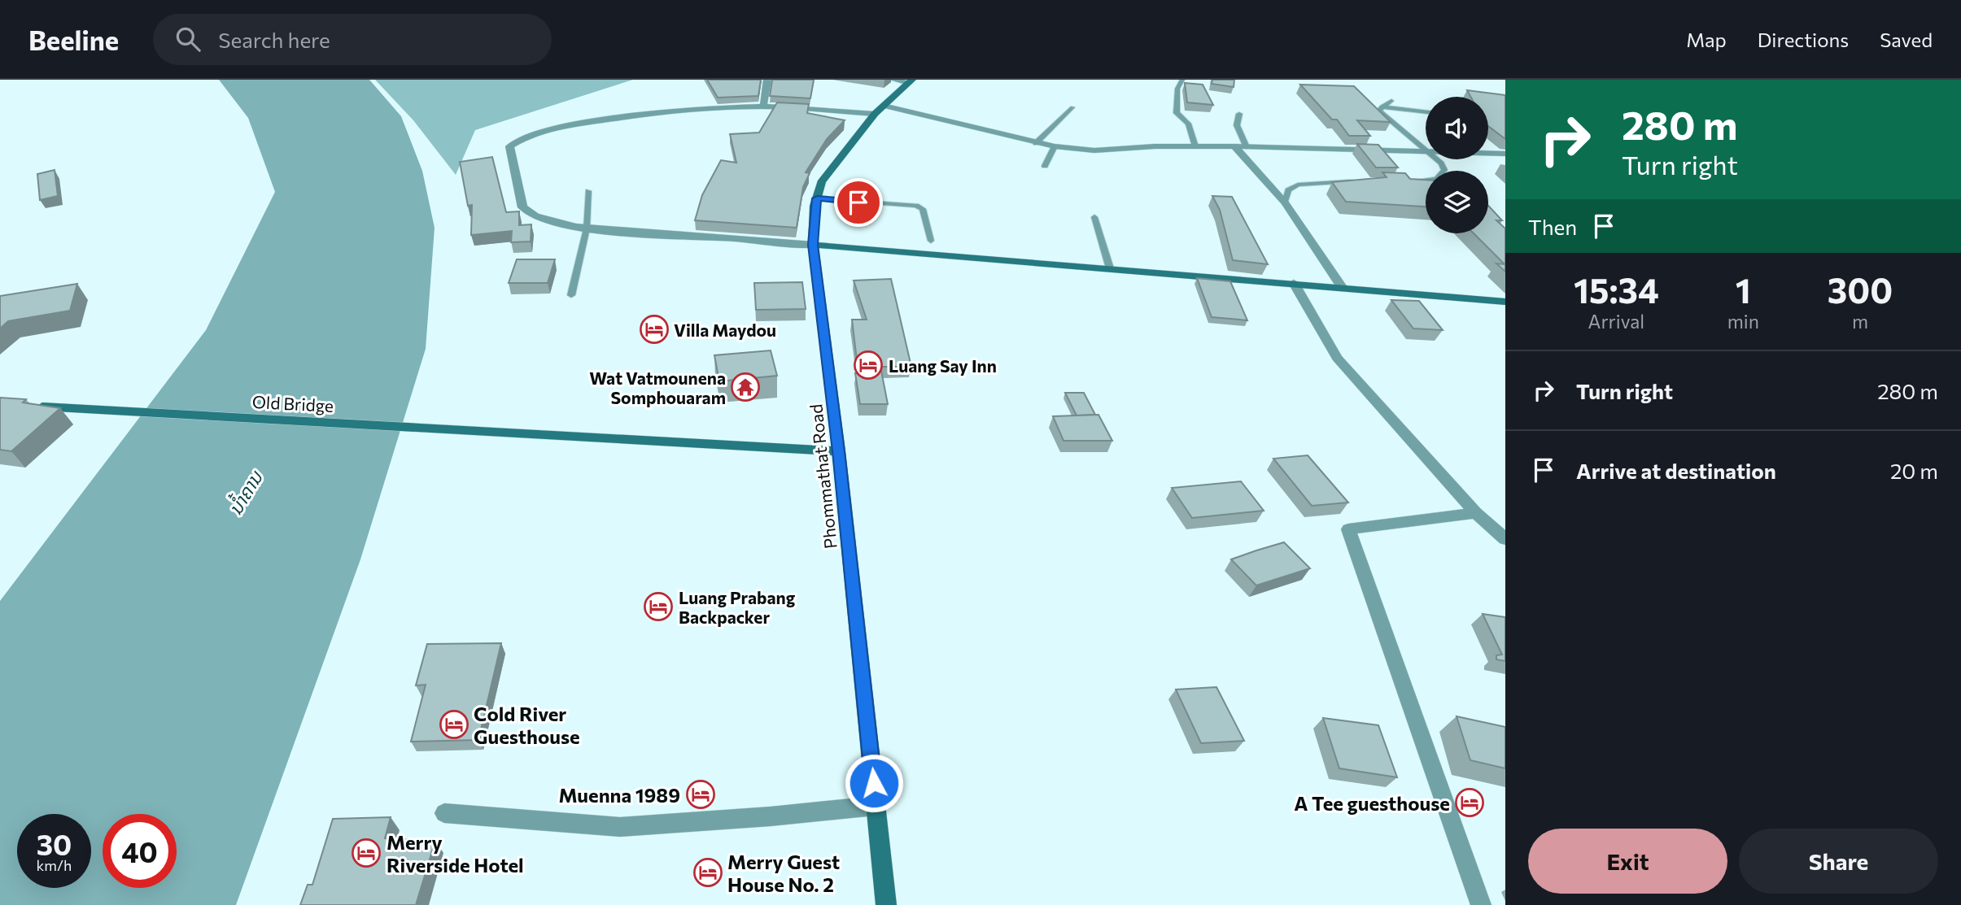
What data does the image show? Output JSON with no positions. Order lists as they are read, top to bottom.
{
  "streets": {
    "street": ["Old Bridge", "Phommathat Road"]
  },
  "crossings": [
    ["Old Bridge", "Phommathat Road"]
  ],
  "water": ["ນ້ຳຄານ"],
  "places": {
    "hotel": [
      "Villa Maydou",
      "Luang Say Inn",
      "Luang Prabang Backpacker",
      "Cold River Guesthouse",
      "Muenna 1989",
      "A Tee guesthouse",
      "Merry Riverside Hotel",
      "Merry Guest House No. 2"
    ],
    "temple": ["Wat Vatmounena Somphouaram"]
  },
  "page": {
    "header": "Beeline",
    "search": "Search here",
    "nav": ["Map", "Directions", "Saved"],
    "turn": ["280 m", "Turn right"],
    "then": "Then",
    "eta": [
      "15:34",
      "Arrival",
      "1",
      "min",
      "300",
      "m"
    ],
    "list": [
      {
        "name": "Turn right",
        "value": "280 m"
      },
      {
        "name": "Arrive at destination",
        "value": "20 m"
      }
    ],
    "speed": "30 km/h",
    "limit": "40",
    "buttons": ["Exit", "Share"]
  }
}
